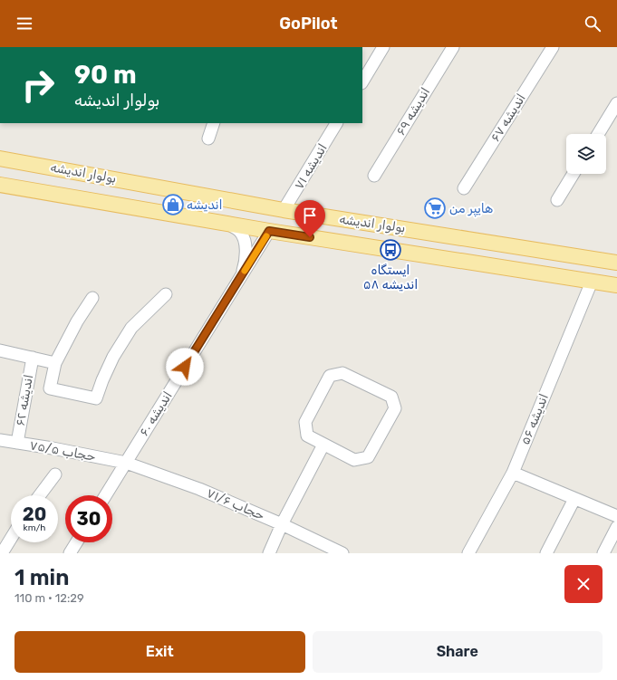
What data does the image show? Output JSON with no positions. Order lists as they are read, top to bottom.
{
  "streets": {
    "main road": ["بولوار اندیشه"],
    "street": [
      "اندیشه ۶۹",
      "اندیشه ۶۷",
      "اندیشه ۷۱",
      "اندیشه ۶۲",
      "اندیشه ۶۰",
      "اندیشه ۵۶",
      "حجاب ۷۵/۵",
      "حجاب ۷۱/۶"
    ]
  },
  "crossings": [
    ["اندیشه ۷۱", "بولوار اندیشه"],
    ["بولوار اندیشه", "اندیشه ۶۰"],
    ["بولوار اندیشه", "اندیشه ۵۶"],
    ["اندیشه ۶۲", "حجاب ۷۵/۵"],
    ["اندیشه ۶۰", "حجاب ۷۵/۵"],
    ["اندیشه ۶۰", "حجاب ۷۱/۶"],
    ["حجاب ۷۵/۵", "حجاب ۷۱/۶"]
  ],
  "places": {
    "shop": ["اندیشه"],
    "supermarket": ["هایپر من"],
    "bus stop": ["ایستگاه اندیشه ۵۸"]
  },
  "page": {
    "header": "GoPilot",
    "turn": ["90 m", "بولوار اندیشه"],
    "speed": "20 km/h",
    "limit": "30",
    "heading": ["1 min", "110 m · 12:29"],
    "buttons": ["Exit", "Share"]
  }
}
